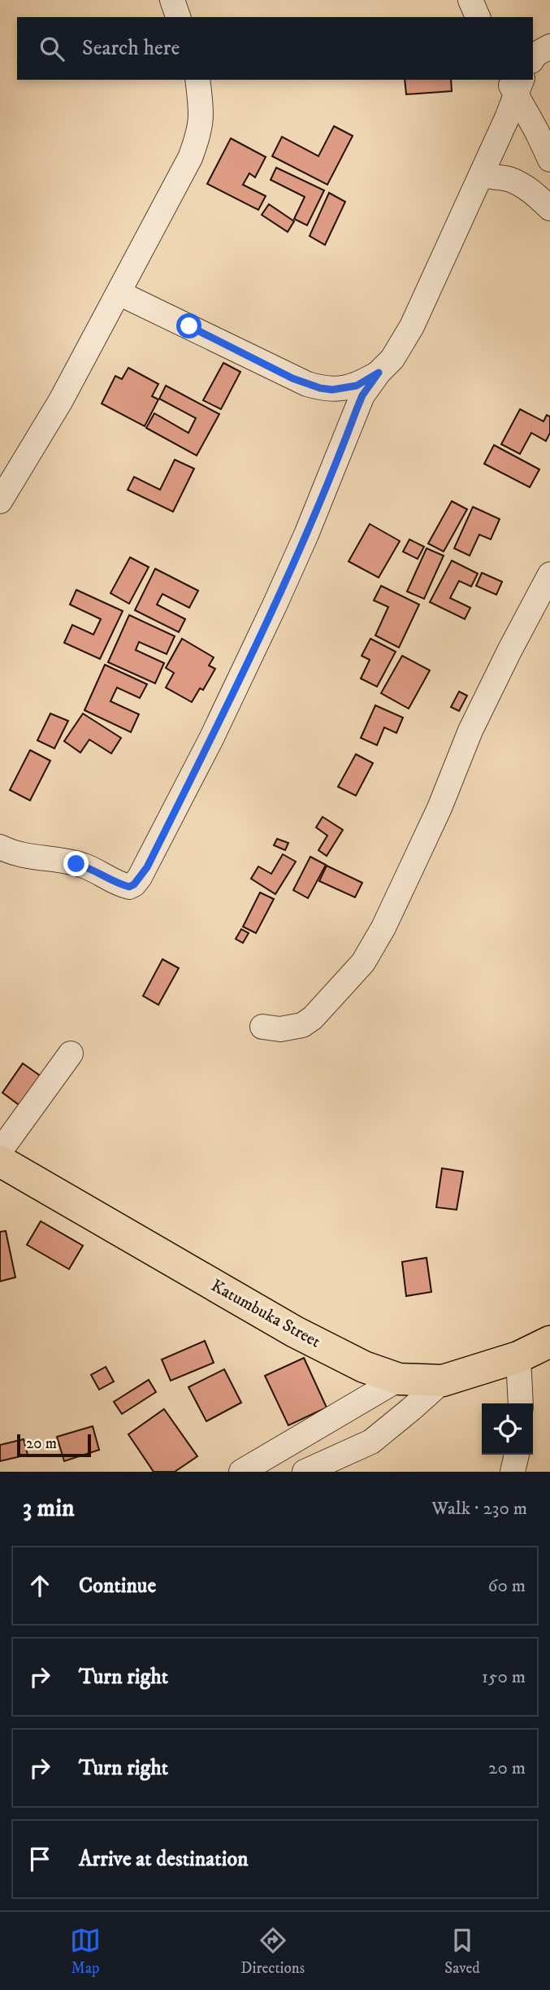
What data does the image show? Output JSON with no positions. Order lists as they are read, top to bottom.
{
  "streets": {
    "main road": ["Katumbuka Street"]
  },
  "scale_bar": "20 m",
  "page": {
    "search": "Search here",
    "scale": "20 m",
    "heading": ["3 min", "Walk · 230 m"],
    "list": [
      ["Continue", "60 m"],
      ["Turn right", "150 m"],
      ["Turn right", "20 m"],
      "Arrive at destination"
    ],
    "nav": ["Map", "Directions", "Saved"]
  }
}
